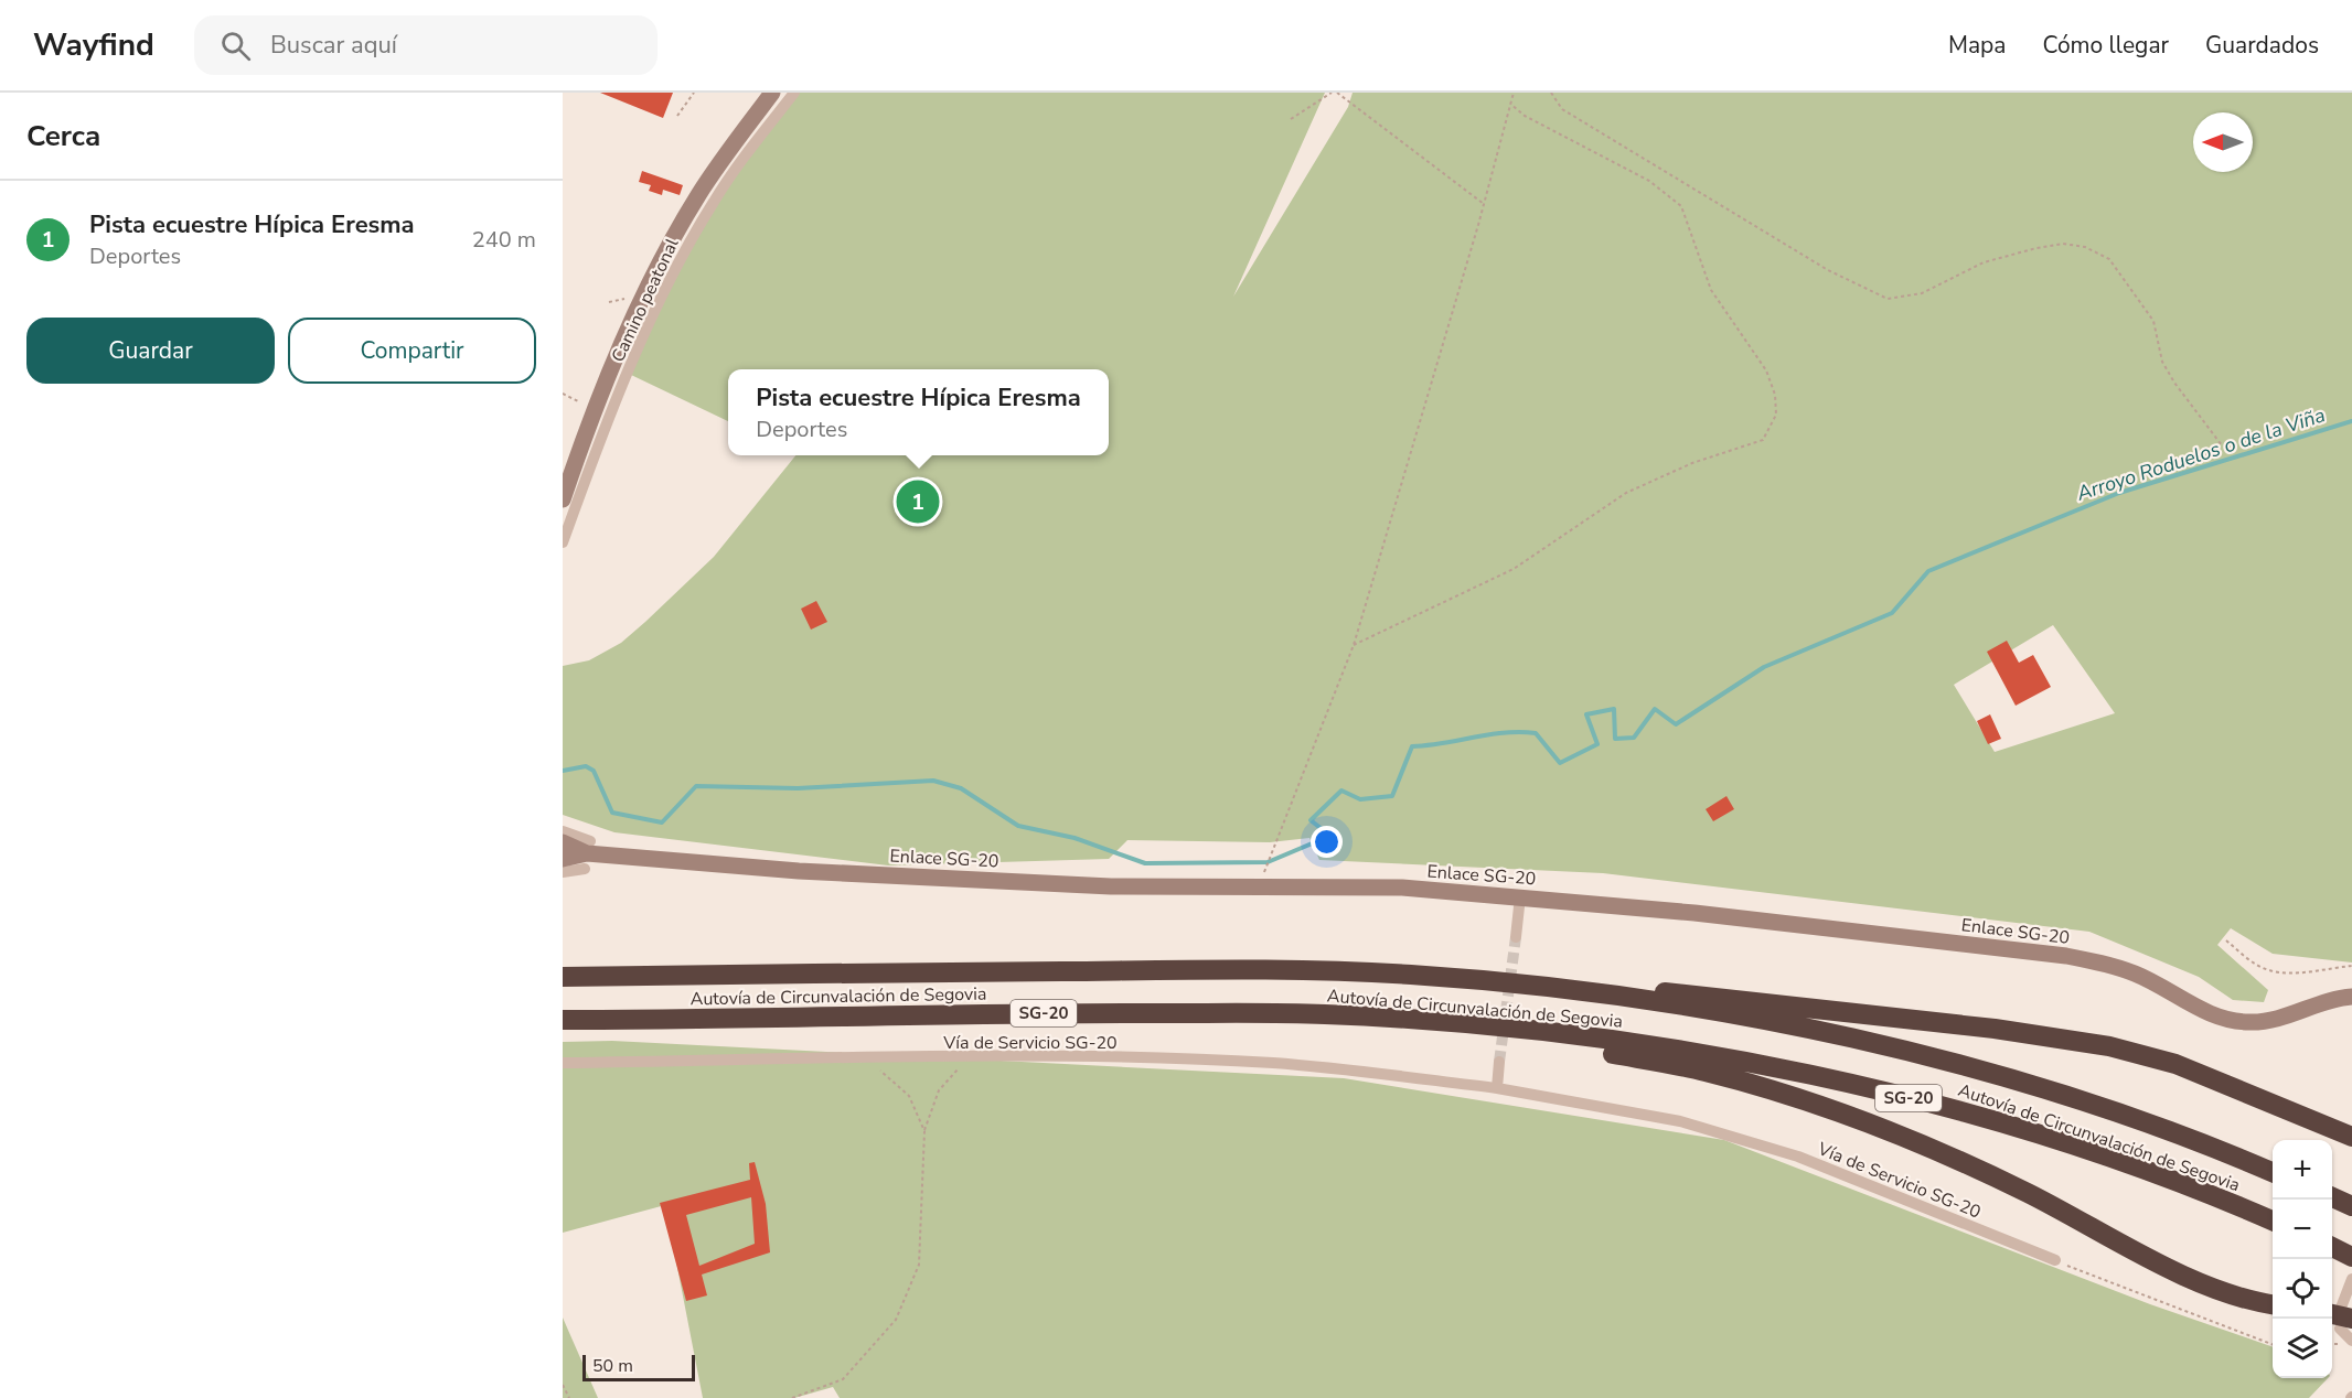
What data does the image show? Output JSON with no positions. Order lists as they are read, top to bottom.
{
  "streets": {
    "highway": ["Autovía de Circunvalación de Segovia", "SG-20"],
    "street": ["Camino peatonal", "Enlace SG-20", "Vía de Servicio SG-20"]
  },
  "water": ["Arroyo Roduelos o de la Viña"],
  "scale_bar": "50 m",
  "north": "left",
  "page": {
    "header": "Wayfind",
    "search": "Buscar aquí",
    "nav": ["Mapa", "Cómo llegar", "Guardados"],
    "heading": "Cerca",
    "list": [
      {
        "mark": "1",
        "name": "Pista ecuestre Hípica Eresma",
        "note": "Deportes",
        "value": "240 m"
      }
    ],
    "buttons": ["Guardar", "Compartir"],
    "popup": ["Pista ecuestre Hípica Eresma", "Deportes"],
    "pins": "1",
    "map_buttons": ["+", "−"],
    "scale": "50 m"
  }
}
